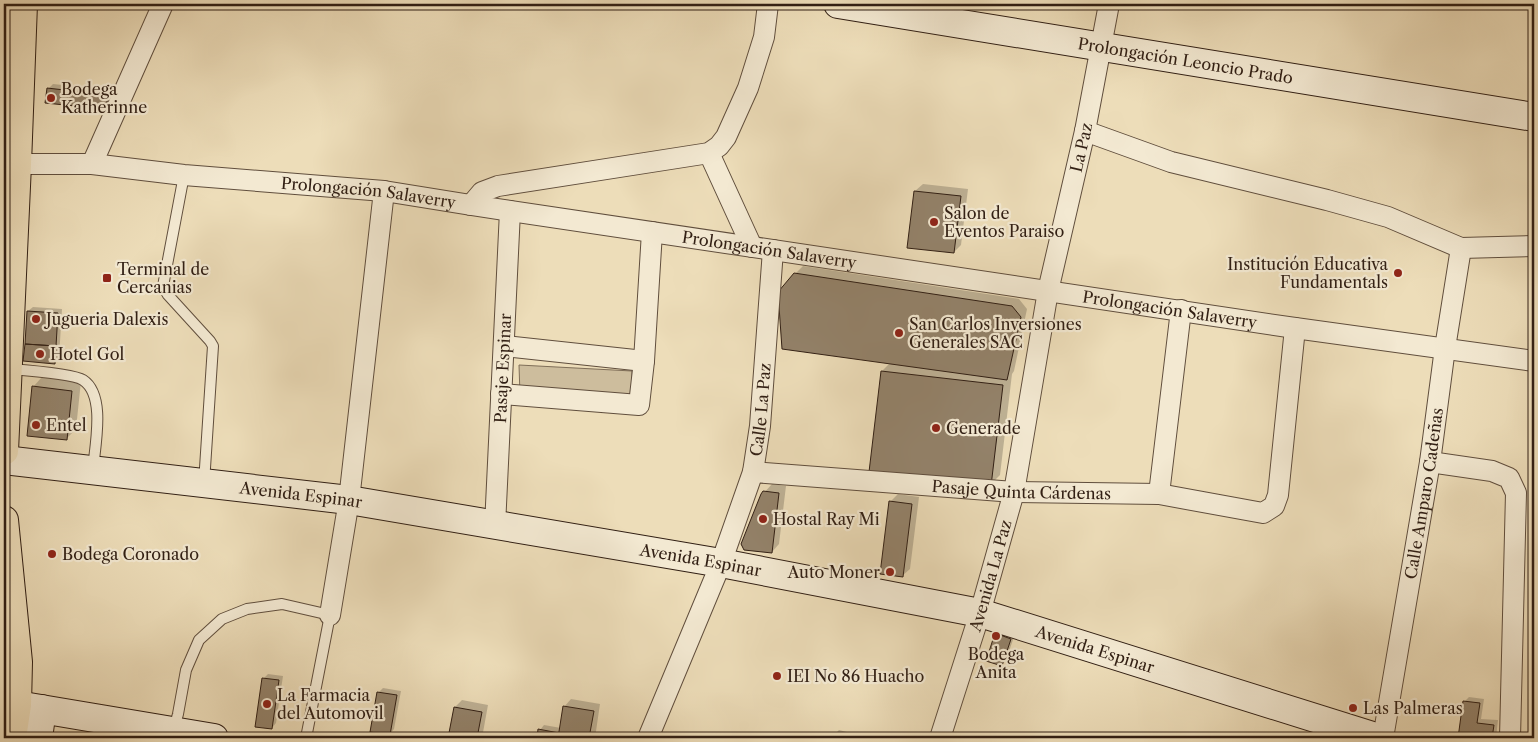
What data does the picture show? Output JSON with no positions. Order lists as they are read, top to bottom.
{
  "streets": {
    "street": [
      "Prolongación Leoncio Prado",
      "La Paz",
      "Prolongación Salaverry",
      "Pasaje Espinar",
      "Calle La Paz",
      "Pasaje Quinta Cárdenas",
      "Calle Amparo Cadeñas",
      "Avenida Espinar",
      "Avenida La Paz"
    ]
  },
  "crossings": [
    ["Prolongación Leoncio Prado", "La Paz"],
    ["La Paz", "Prolongación Salaverry"],
    ["La Paz", "Avenida La Paz"],
    ["Prolongación Salaverry", "Pasaje Espinar"],
    ["Prolongación Salaverry", "Calle La Paz"],
    ["Prolongación Salaverry", "Pasaje Quinta Cárdenas"],
    ["Prolongación Salaverry", "Calle Amparo Cadeñas"],
    ["Prolongación Salaverry", "Avenida La Paz"],
    ["Pasaje Espinar", "Avenida Espinar"],
    ["Calle La Paz", "Pasaje Quinta Cárdenas"],
    ["Calle La Paz", "Avenida Espinar"],
    ["Pasaje Quinta Cárdenas", "Avenida La Paz"],
    ["Calle Amparo Cadeñas", "Avenida Espinar"],
    ["Avenida Espinar", "Avenida La Paz"]
  ],
  "places": {
    "other": [
      "Bodega Katherinne",
      "Salon de Eventos Paraiso",
      "Institución Educativa Fundamentals",
      "Jugueria Dalexis",
      "San Carlos Inversiones Generales SAC",
      "Hotel Gol",
      "Entel",
      "Generade",
      "Hostal Ray Mi",
      "Bodega Coronado",
      "Auto Moner",
      "Bodega Anita",
      "IEI No 86 Huacho",
      "La Farmacia del Automovil",
      "Las Palmeras"
    ],
    "transit": ["Terminal de Cercanias"]
  }
}
